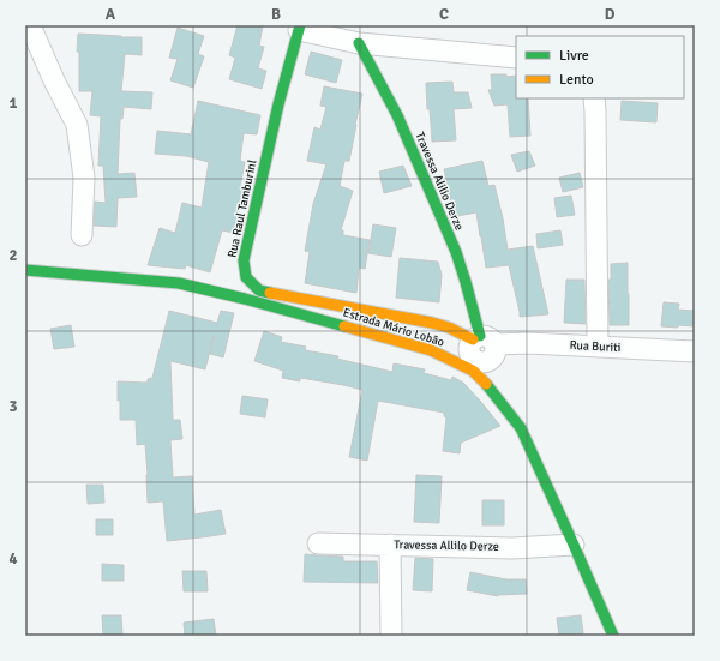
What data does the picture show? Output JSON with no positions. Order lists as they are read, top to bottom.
{
  "streets": {
    "street": [
      "Travessa Alilio Derze",
      "Rua Raul Tamburinl",
      "Estrada Mário Lobão",
      "Rua Buriti",
      "Travessa Allilo Derze"
    ]
  },
  "crossings": [
    ["Travessa Alilio Derze", "Rua Raul Tamburinl"],
    ["Travessa Alilio Derze", "Rua Buriti"],
    ["Rua Raul Tamburinl", "Rua Buriti"],
    ["Estrada Mário Lobão", "Travessa Allilo Derze"]
  ],
  "legend": ["Livre", "Lento"],
  "grid": {
    "columns": [
      "A",
      "B",
      "C",
      "D"
    ],
    "rows": [
      "1",
      "2",
      "3",
      "4"
    ]
  }
}
